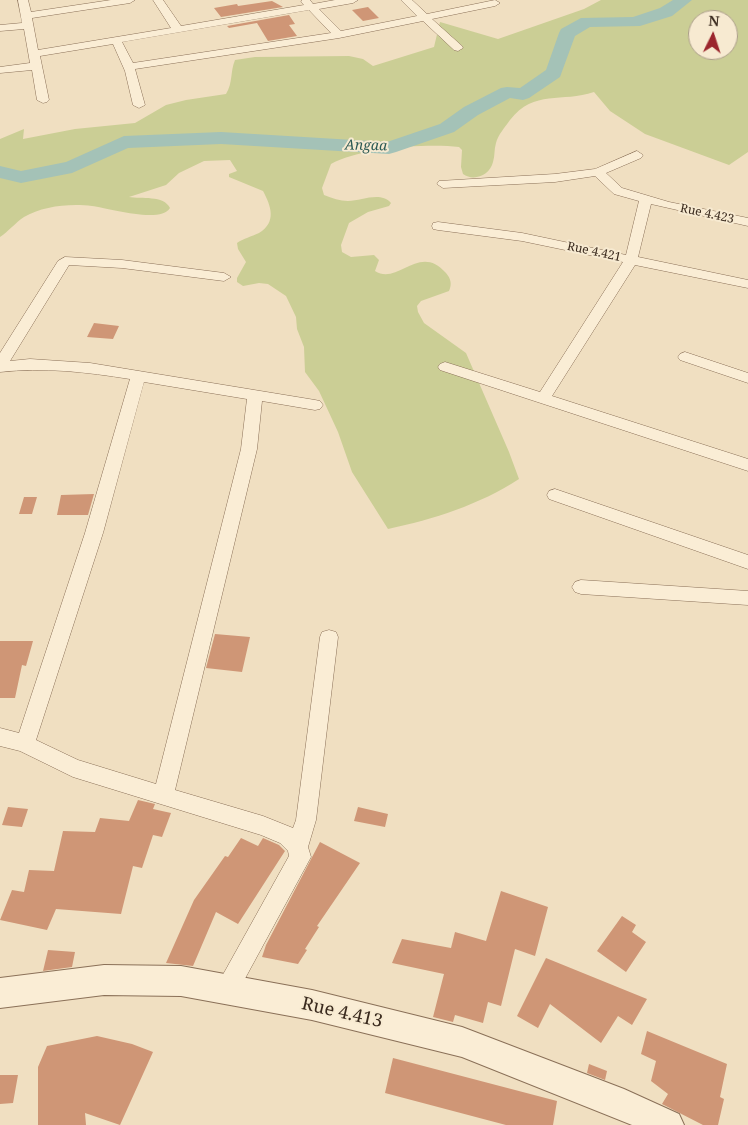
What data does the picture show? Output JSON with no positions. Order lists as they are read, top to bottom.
{
  "streets": {
    "street": ["Rue 4.423", "Rue 4.421", "Rue 4.413"]
  },
  "water": ["Angaa"],
  "north": "top"
}
